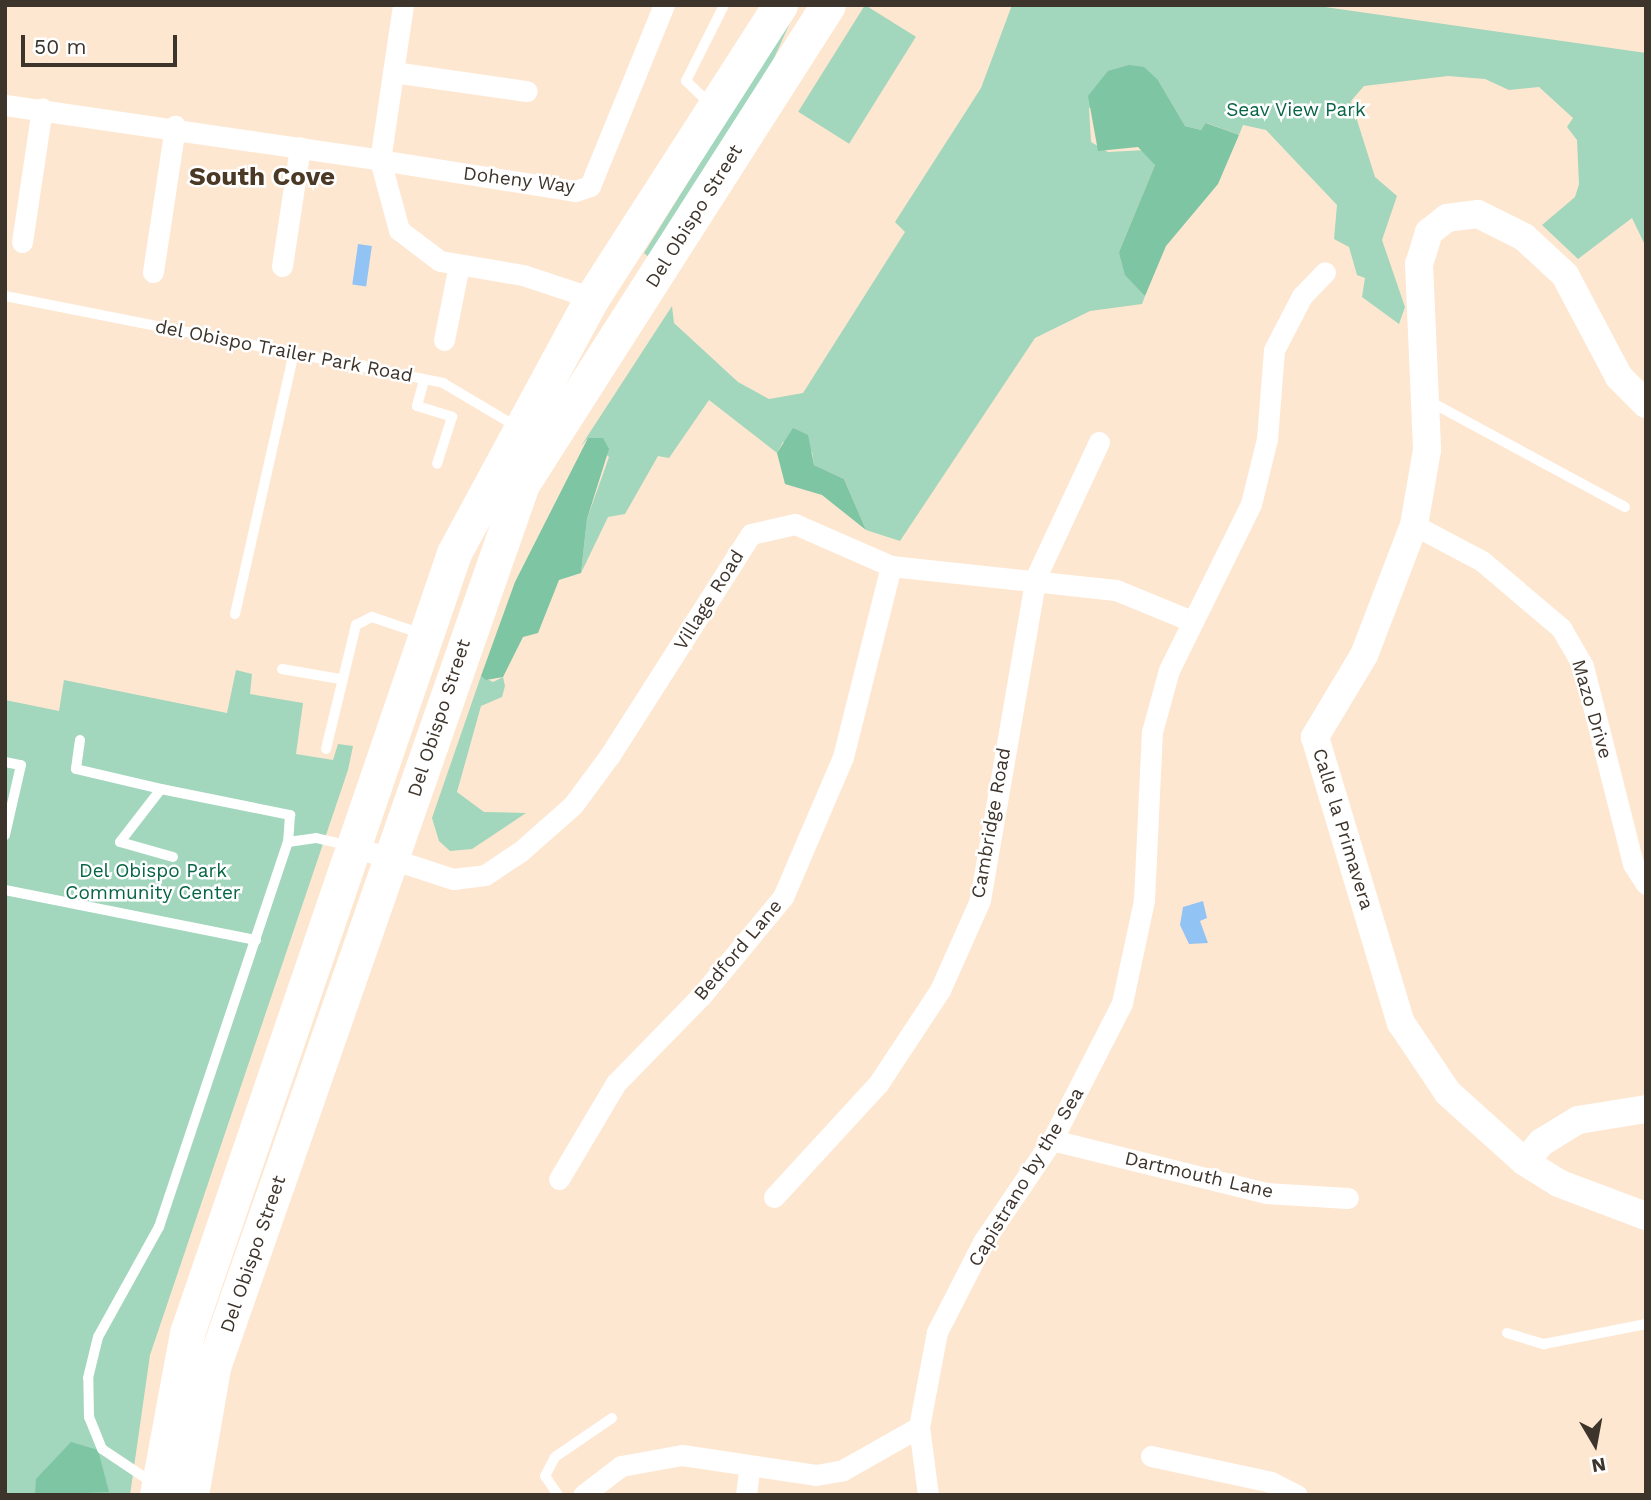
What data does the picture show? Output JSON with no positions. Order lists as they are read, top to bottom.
{
  "streets": {
    "main road": ["Del Obispo Street"],
    "street": [
      "Doheny Way",
      "Village Road",
      "Mazo Drive",
      "Cambridge Road",
      "Calle la Primavera",
      "Bedford Lane",
      "Dartmouth Lane",
      "Capistrano by the Sea"
    ],
    "lane": ["del Obispo Trailer Park Road"]
  },
  "crossings": [
    ["Del Obispo Street", "del Obispo Trailer Park Road"],
    ["Del Obispo Street", "Village Road"],
    ["Village Road", "Cambridge Road"],
    ["Village Road", "Bedford Lane"],
    ["Village Road", "Capistrano by the Sea"],
    ["Mazo Drive", "Calle la Primavera"],
    ["Dartmouth Lane", "Capistrano by the Sea"]
  ],
  "districts": ["South Cove"],
  "parks": ["Seav View Park", "Del Obispo Park Community Center"],
  "scale_bar": "50 m",
  "north": "bottom"
}
